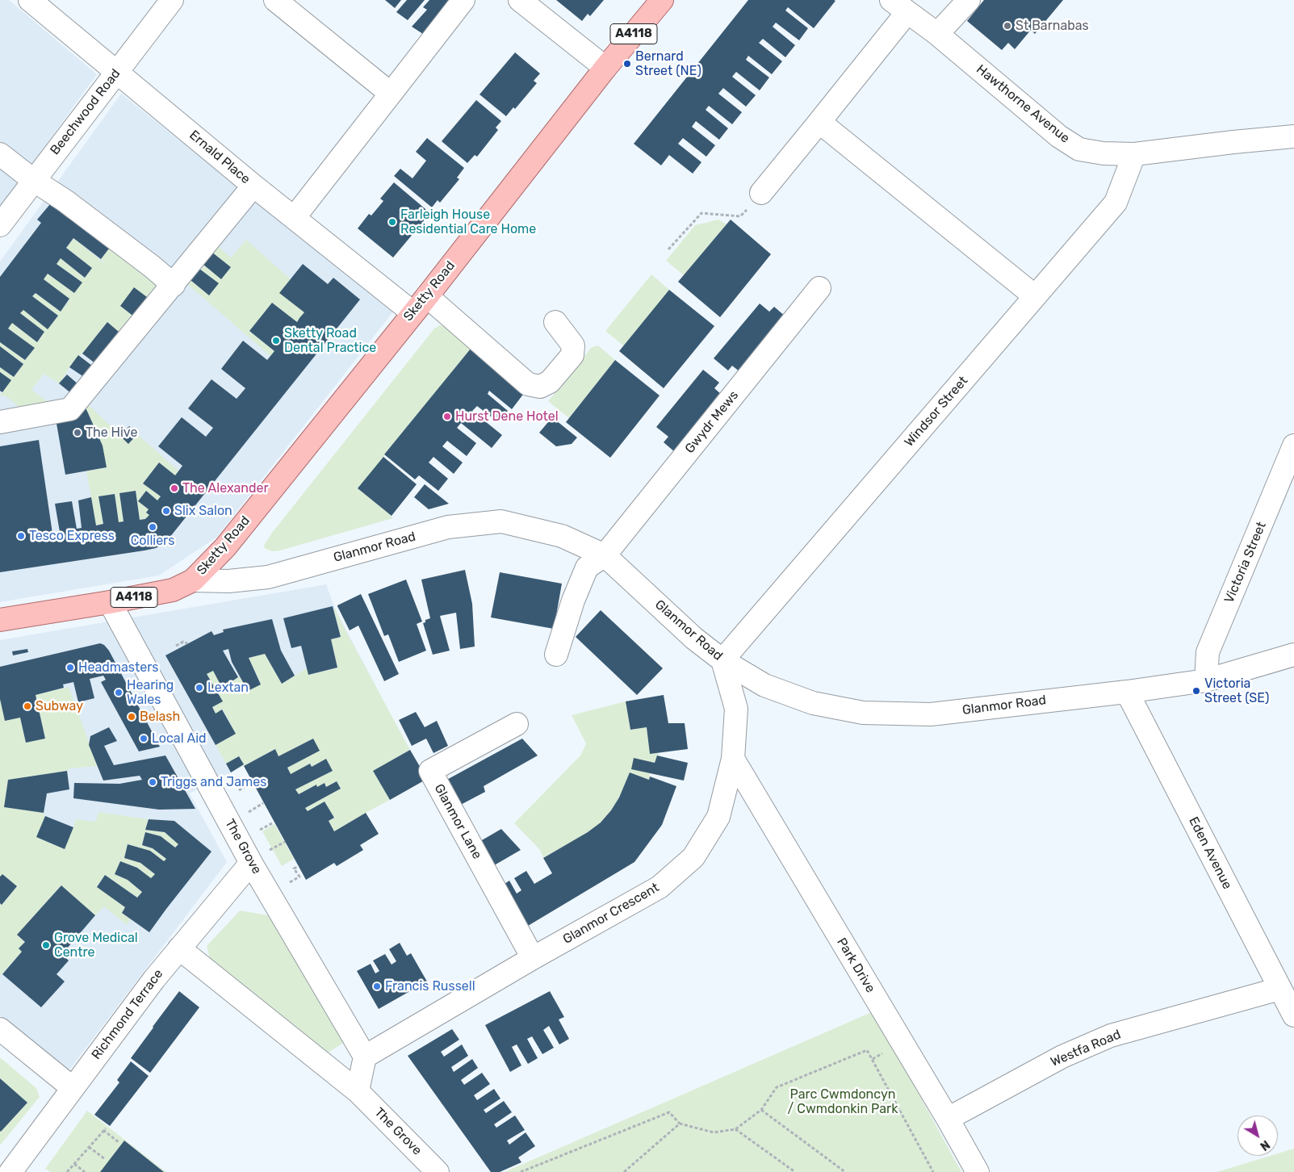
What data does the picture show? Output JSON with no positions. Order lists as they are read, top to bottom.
{
  "streets": {
    "main road": ["A4118", "Sketty Road"],
    "street": [
      "Hawthorne Avenue",
      "Beechwood Road",
      "Ernald Place",
      "Windsor Street",
      "Gwydr Mews",
      "Glanmor Road",
      "Victoria Street",
      "Glanmor Lane",
      "The Grove",
      "Eden Avenue",
      "Glanmor Crescent",
      "Park Drive",
      "Richmond Terrace",
      "Westfa Road"
    ]
  },
  "crossings": [
    ["A4118", "Sketty Road"],
    ["A4118", "Glanmor Road"],
    ["A4118", "The Grove"],
    ["Hawthorne Avenue", "Windsor Street"],
    ["Beechwood Road", "Ernald Place"],
    ["Ernald Place", "Sketty Road"],
    ["Sketty Road", "Glanmor Road"],
    ["Windsor Street", "Glanmor Road"],
    ["Windsor Street", "Glanmor Crescent"],
    ["Gwydr Mews", "Glanmor Road"],
    ["Glanmor Road", "Victoria Street"],
    ["Glanmor Road", "Eden Avenue"],
    ["Glanmor Road", "Glanmor Crescent"],
    ["Glanmor Lane", "Glanmor Crescent"],
    ["The Grove", "Glanmor Crescent"],
    ["The Grove", "Richmond Terrace"],
    ["Eden Avenue", "Westfa Road"],
    ["Glanmor Crescent", "Park Drive"],
    ["Park Drive", "Westfa Road"]
  ],
  "parks": ["Parc Cwmdoncyn / Cwmdonkin Park"],
  "places": [
    "St Barnabas",
    "Bernard Street (NE)",
    "Farleigh House Residential Care Home",
    "Sketty Road Dental Practice",
    "Hurst Dene Hotel",
    "The Hive",
    "The Alexander",
    "Slix Salon",
    "Colliers",
    "Tesco Express",
    "Headmasters",
    "Lextan",
    "Victoria Street (SE)",
    "Hearing Wales",
    "Subway",
    "Belash",
    "Local Aid",
    "Triggs and James",
    "Grove Medical Centre",
    "Francis Russell"
  ],
  "north": "bottom right"
}
